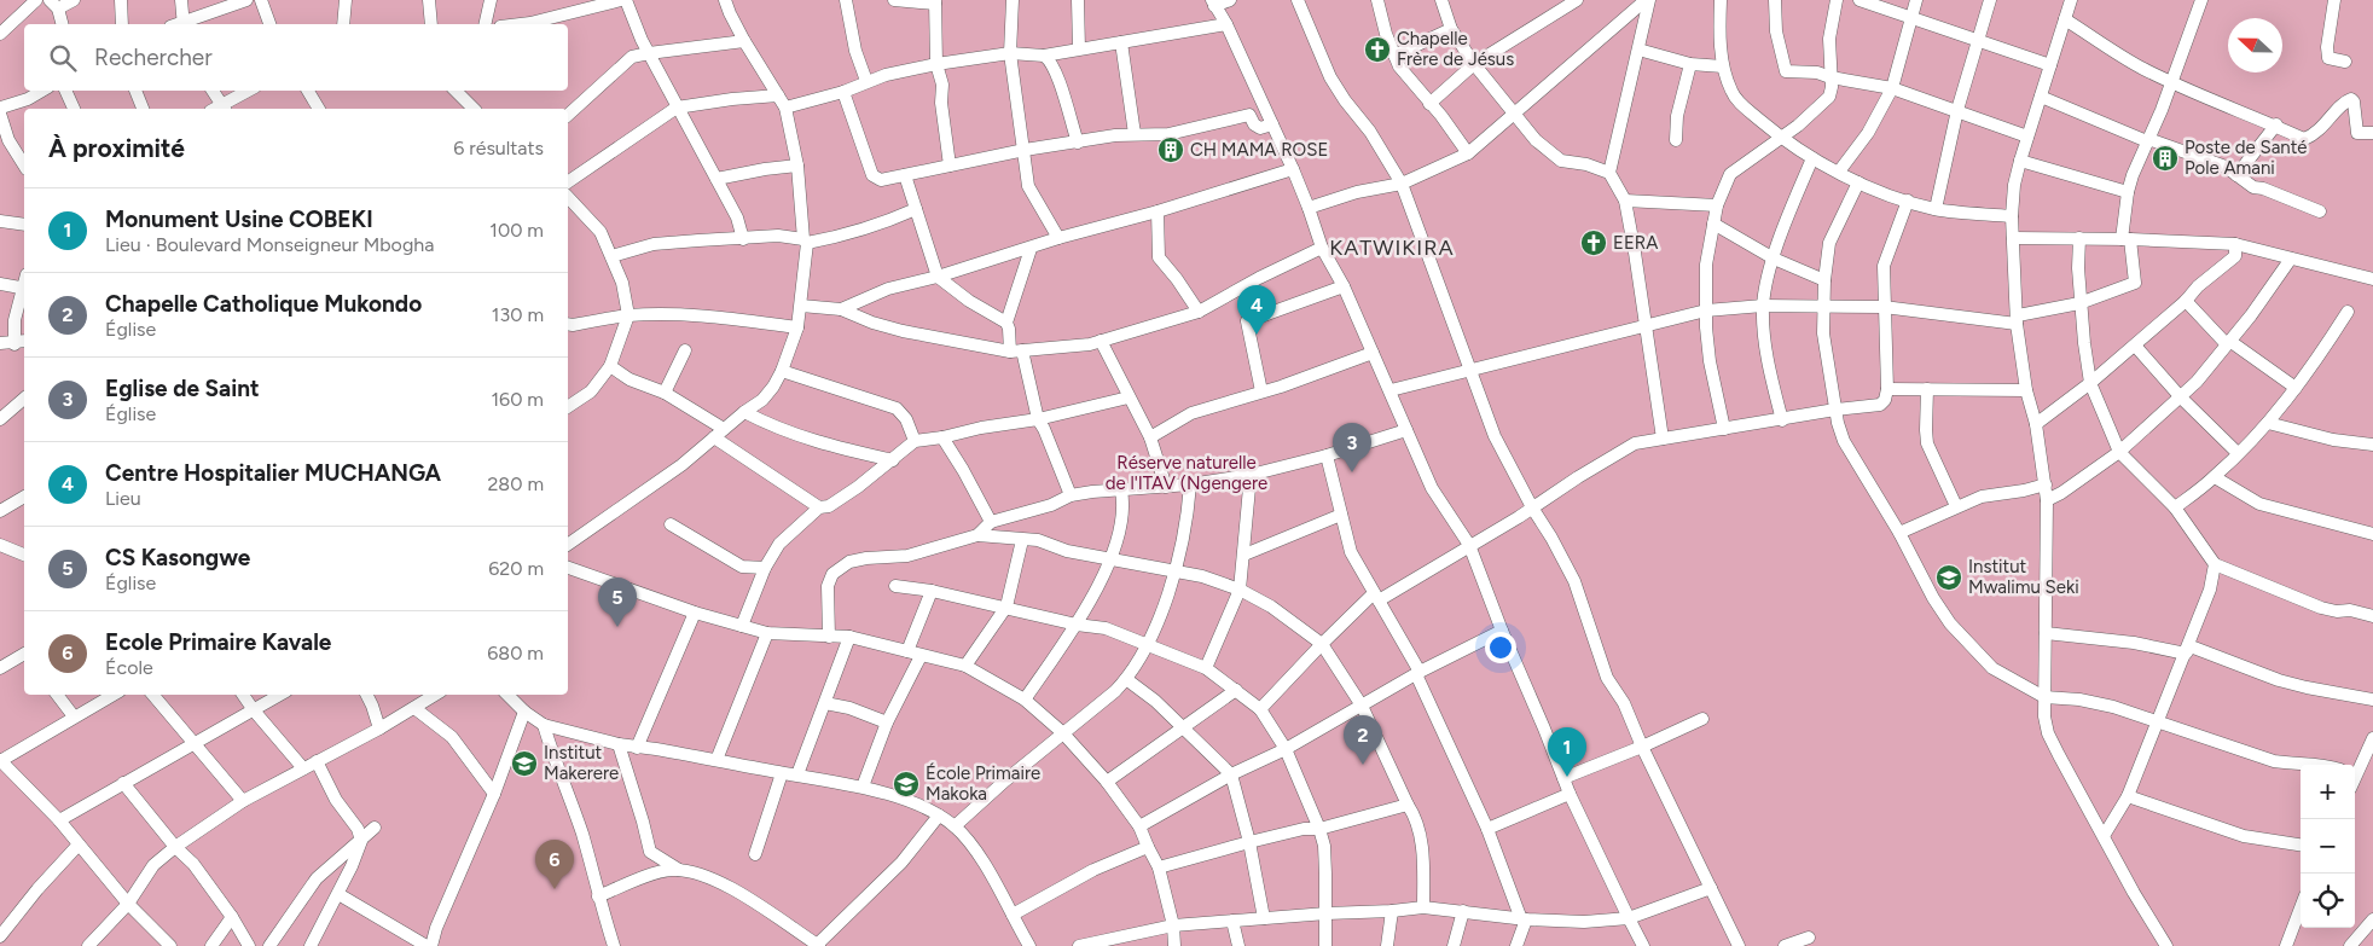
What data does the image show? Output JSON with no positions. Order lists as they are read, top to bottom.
{
  "districts": ["KATWIKIRA"],
  "parks": ["Réserve naturelle de l'ITAV (Ngengere"],
  "places": {
    "church": ["Chapelle Frère de Jésus", "EERA"],
    "building": ["CH MAMA ROSE", "Poste de Santé Pole Amani"],
    "school or university": ["Institut Mwalimu Seki", "Institut Makerere", "École Primaire Makoka"]
  },
  "north": "left",
  "page": {
    "search": "Rechercher",
    "heading": ["À proximité", "6 résultats"],
    "list": [
      {
        "mark": "1",
        "name": "Monument Usine COBEKI",
        "note": "Lieu · Boulevard Monseigneur Mbogha",
        "value": "100 m"
      },
      {
        "mark": "2",
        "name": "Chapelle Catholique Mukondo",
        "note": "Église",
        "value": "130 m"
      },
      {
        "mark": "3",
        "name": "Eglise de Saint",
        "note": "Église",
        "value": "160 m"
      },
      {
        "mark": "4",
        "name": "Centre Hospitalier MUCHANGA",
        "note": "Lieu",
        "value": "280 m"
      },
      {
        "mark": "5",
        "name": "CS Kasongwe",
        "note": "Église",
        "value": "620 m"
      },
      {
        "mark": "6",
        "name": "Ecole Primaire Kavale",
        "note": "École",
        "value": "680 m"
      }
    ],
    "pins": [
      "4",
      "3",
      "5",
      "2",
      "1",
      "6"
    ],
    "map_buttons": ["+", "−"]
  }
}
